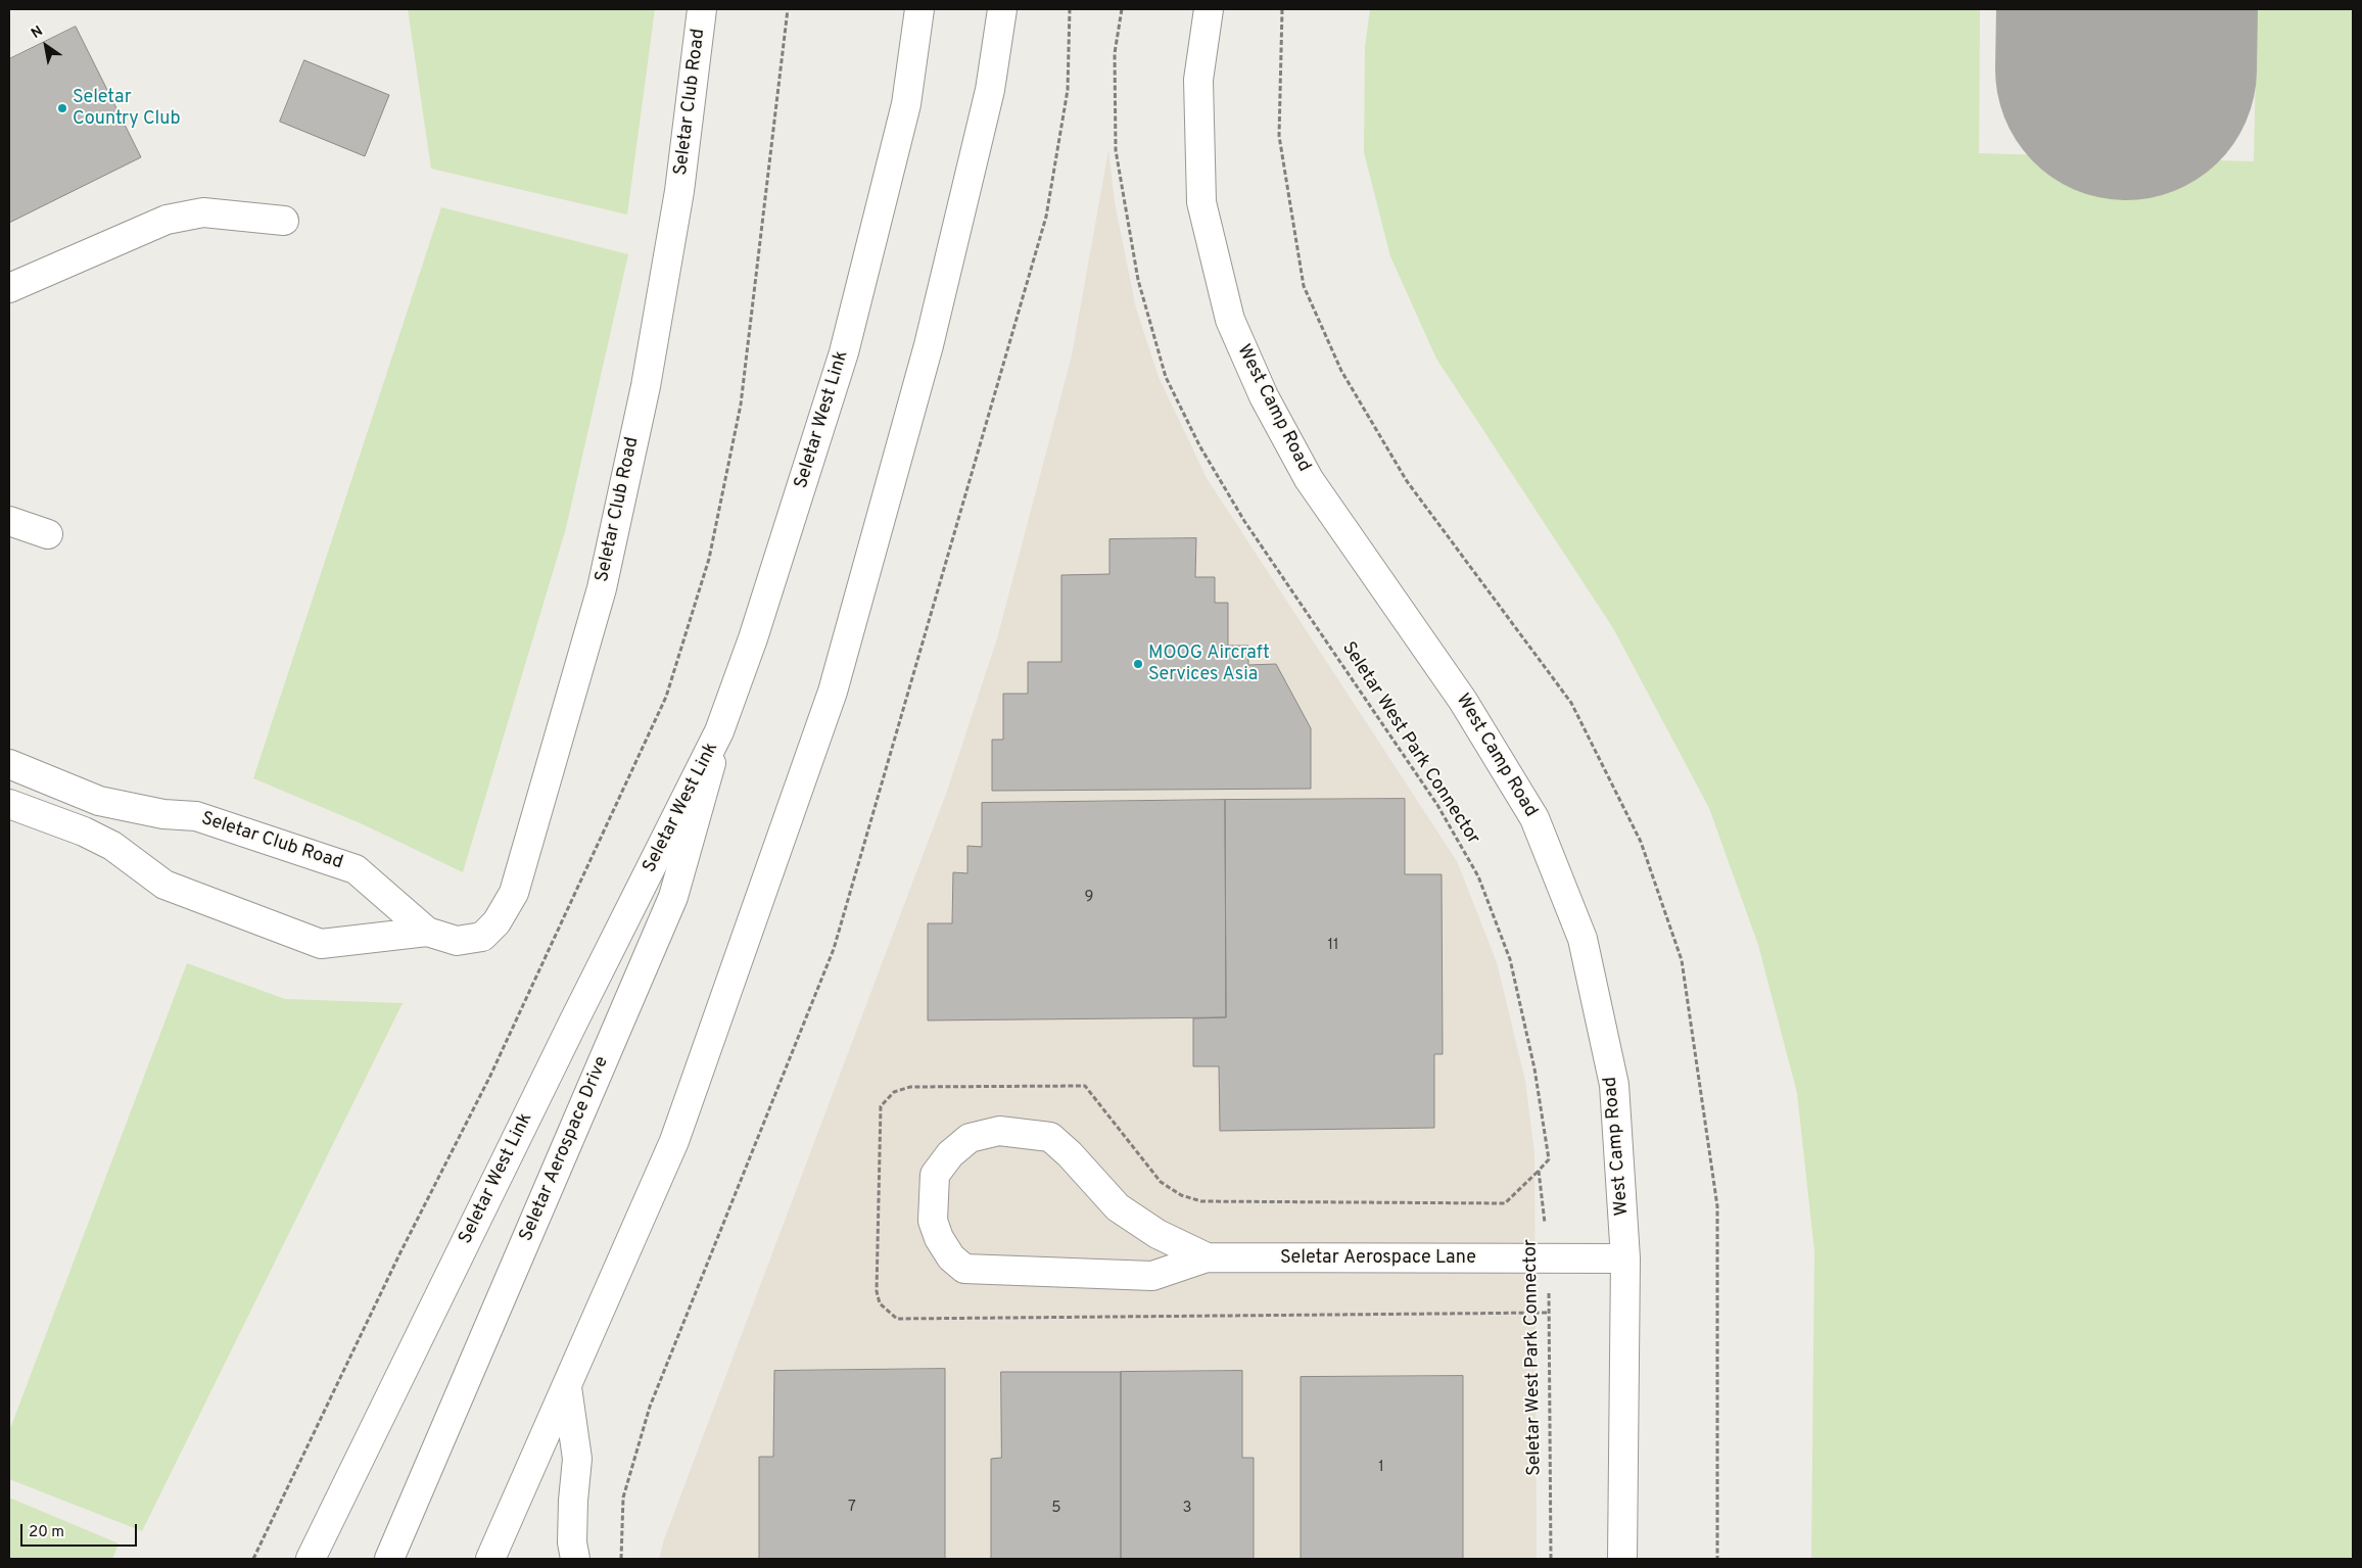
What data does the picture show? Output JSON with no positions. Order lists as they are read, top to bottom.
{
  "streets": {
    "main road": [
      "Seletar Club Road",
      "West Camp Road",
      "Seletar West Link",
      "Seletar Aerospace Drive",
      "Seletar Aerospace Lane"
    ],
    "path": ["Seletar West Park Connector"]
  },
  "crossings": [
    ["West Camp Road", "Seletar Aerospace Lane"],
    ["Seletar West Link", "Seletar Aerospace Drive"],
    ["Seletar West Park Connector", "Seletar Aerospace Lane"]
  ],
  "places": ["Seletar Country Club", "MOOG Aircraft Services Asia"],
  "house_numbers": [
    "9",
    "11",
    "1",
    "7",
    "5",
    "3"
  ],
  "scale_bar": "20 m",
  "north": "top left"
}
